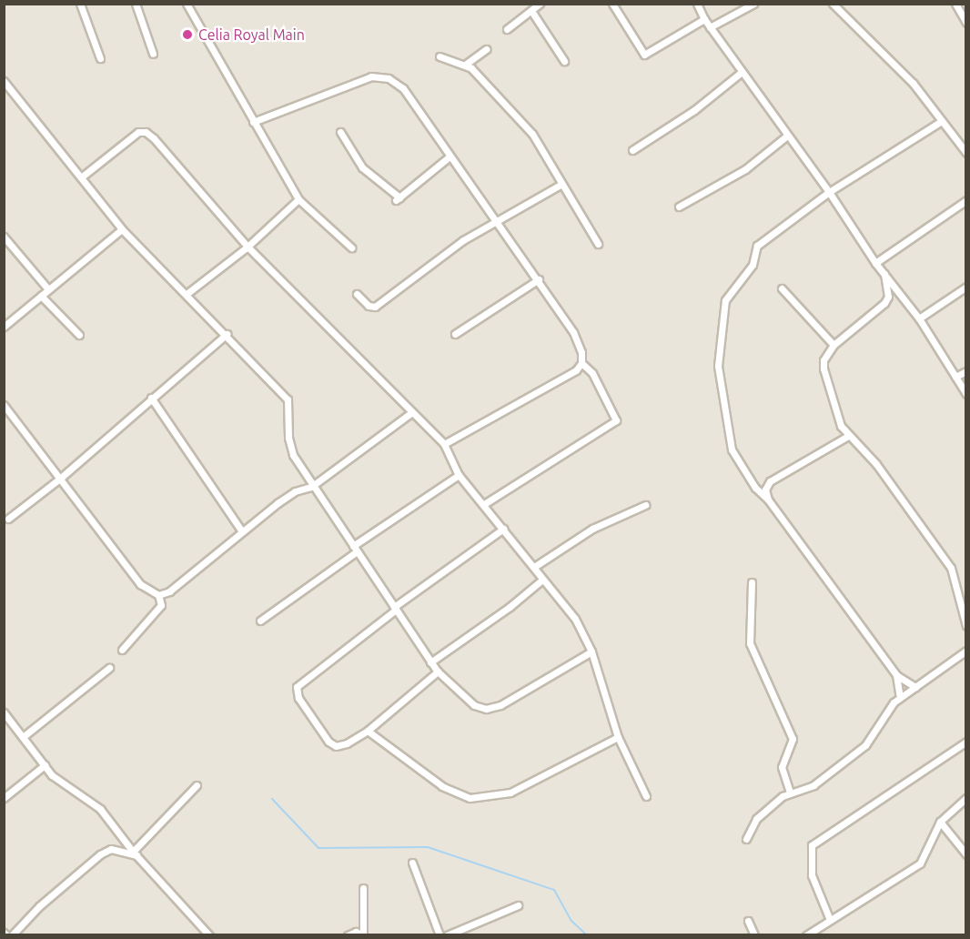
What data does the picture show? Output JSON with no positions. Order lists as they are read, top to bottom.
{
  "places": ["Celia Royal Main"]
}
